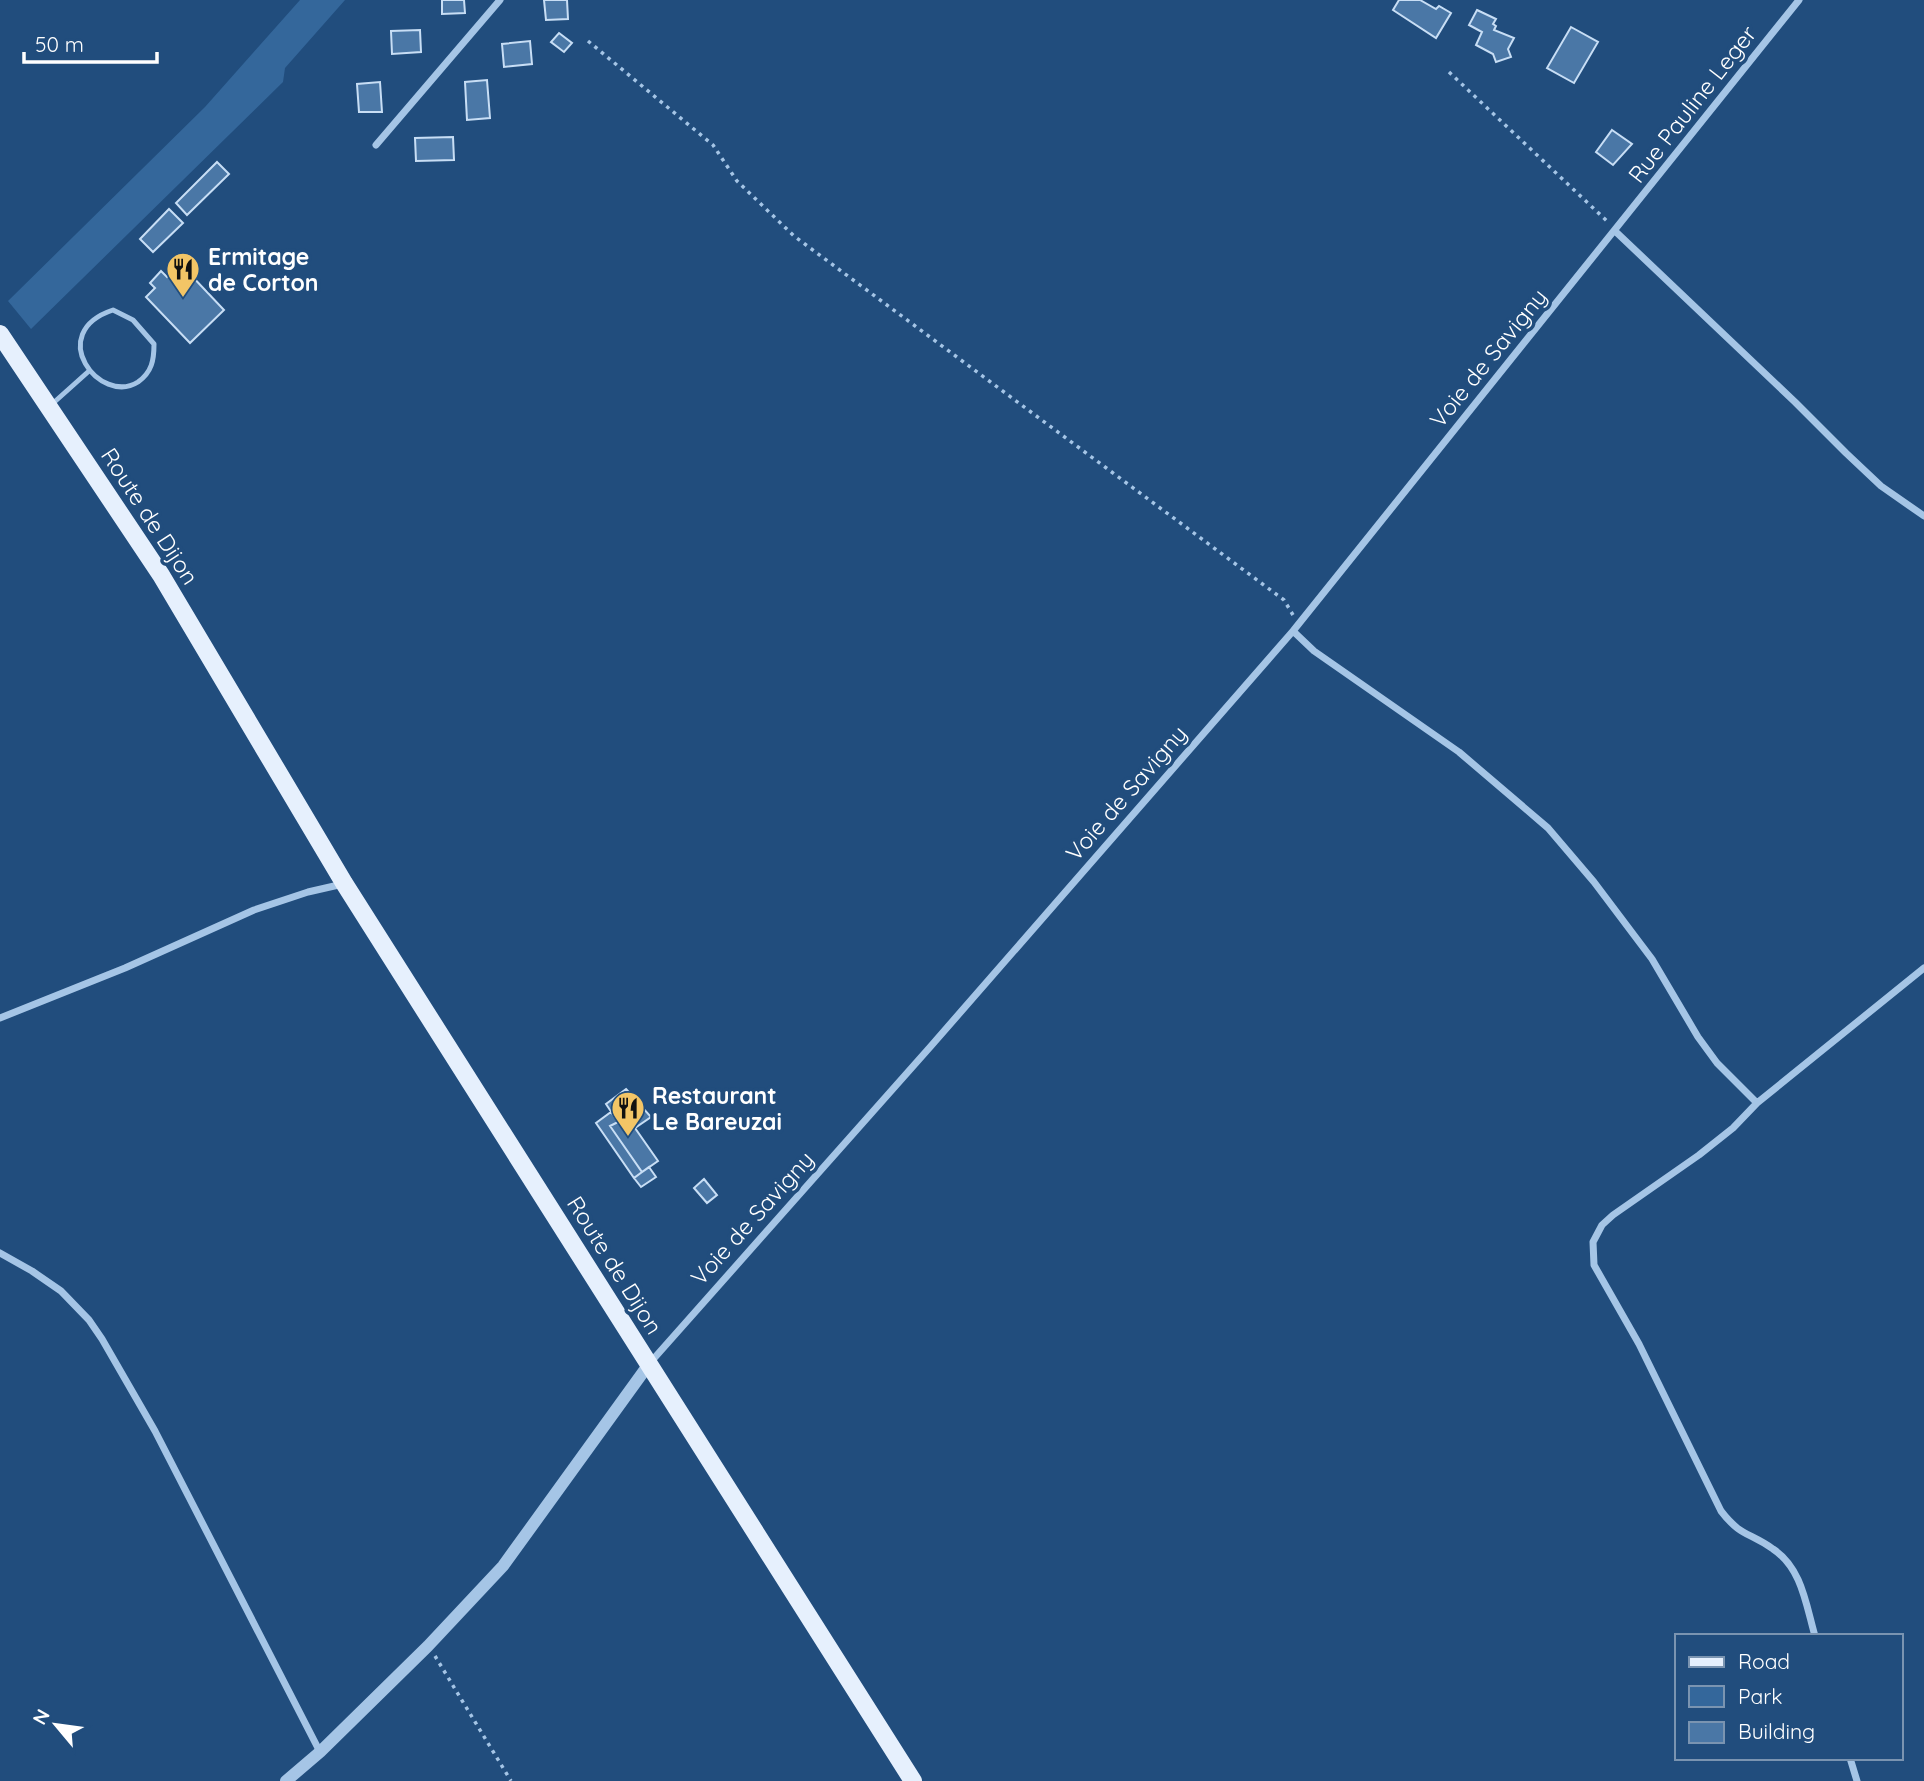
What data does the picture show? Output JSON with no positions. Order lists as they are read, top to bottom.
{
  "streets": {
    "main road": ["Route de Dijon"],
    "street": ["Rue Pauline Leger", "Voie de Savigny"]
  },
  "crossings": [
    ["Rue Pauline Leger", "Voie de Savigny"],
    ["Voie de Savigny", "Route de Dijon"]
  ],
  "places": {
    "restaurant": ["Ermitage de Corton", "Restaurant Le Bareuzai"]
  },
  "legend": ["Road", "Park", "Building"],
  "scale_bar": "50 m",
  "north": "top left"
}
